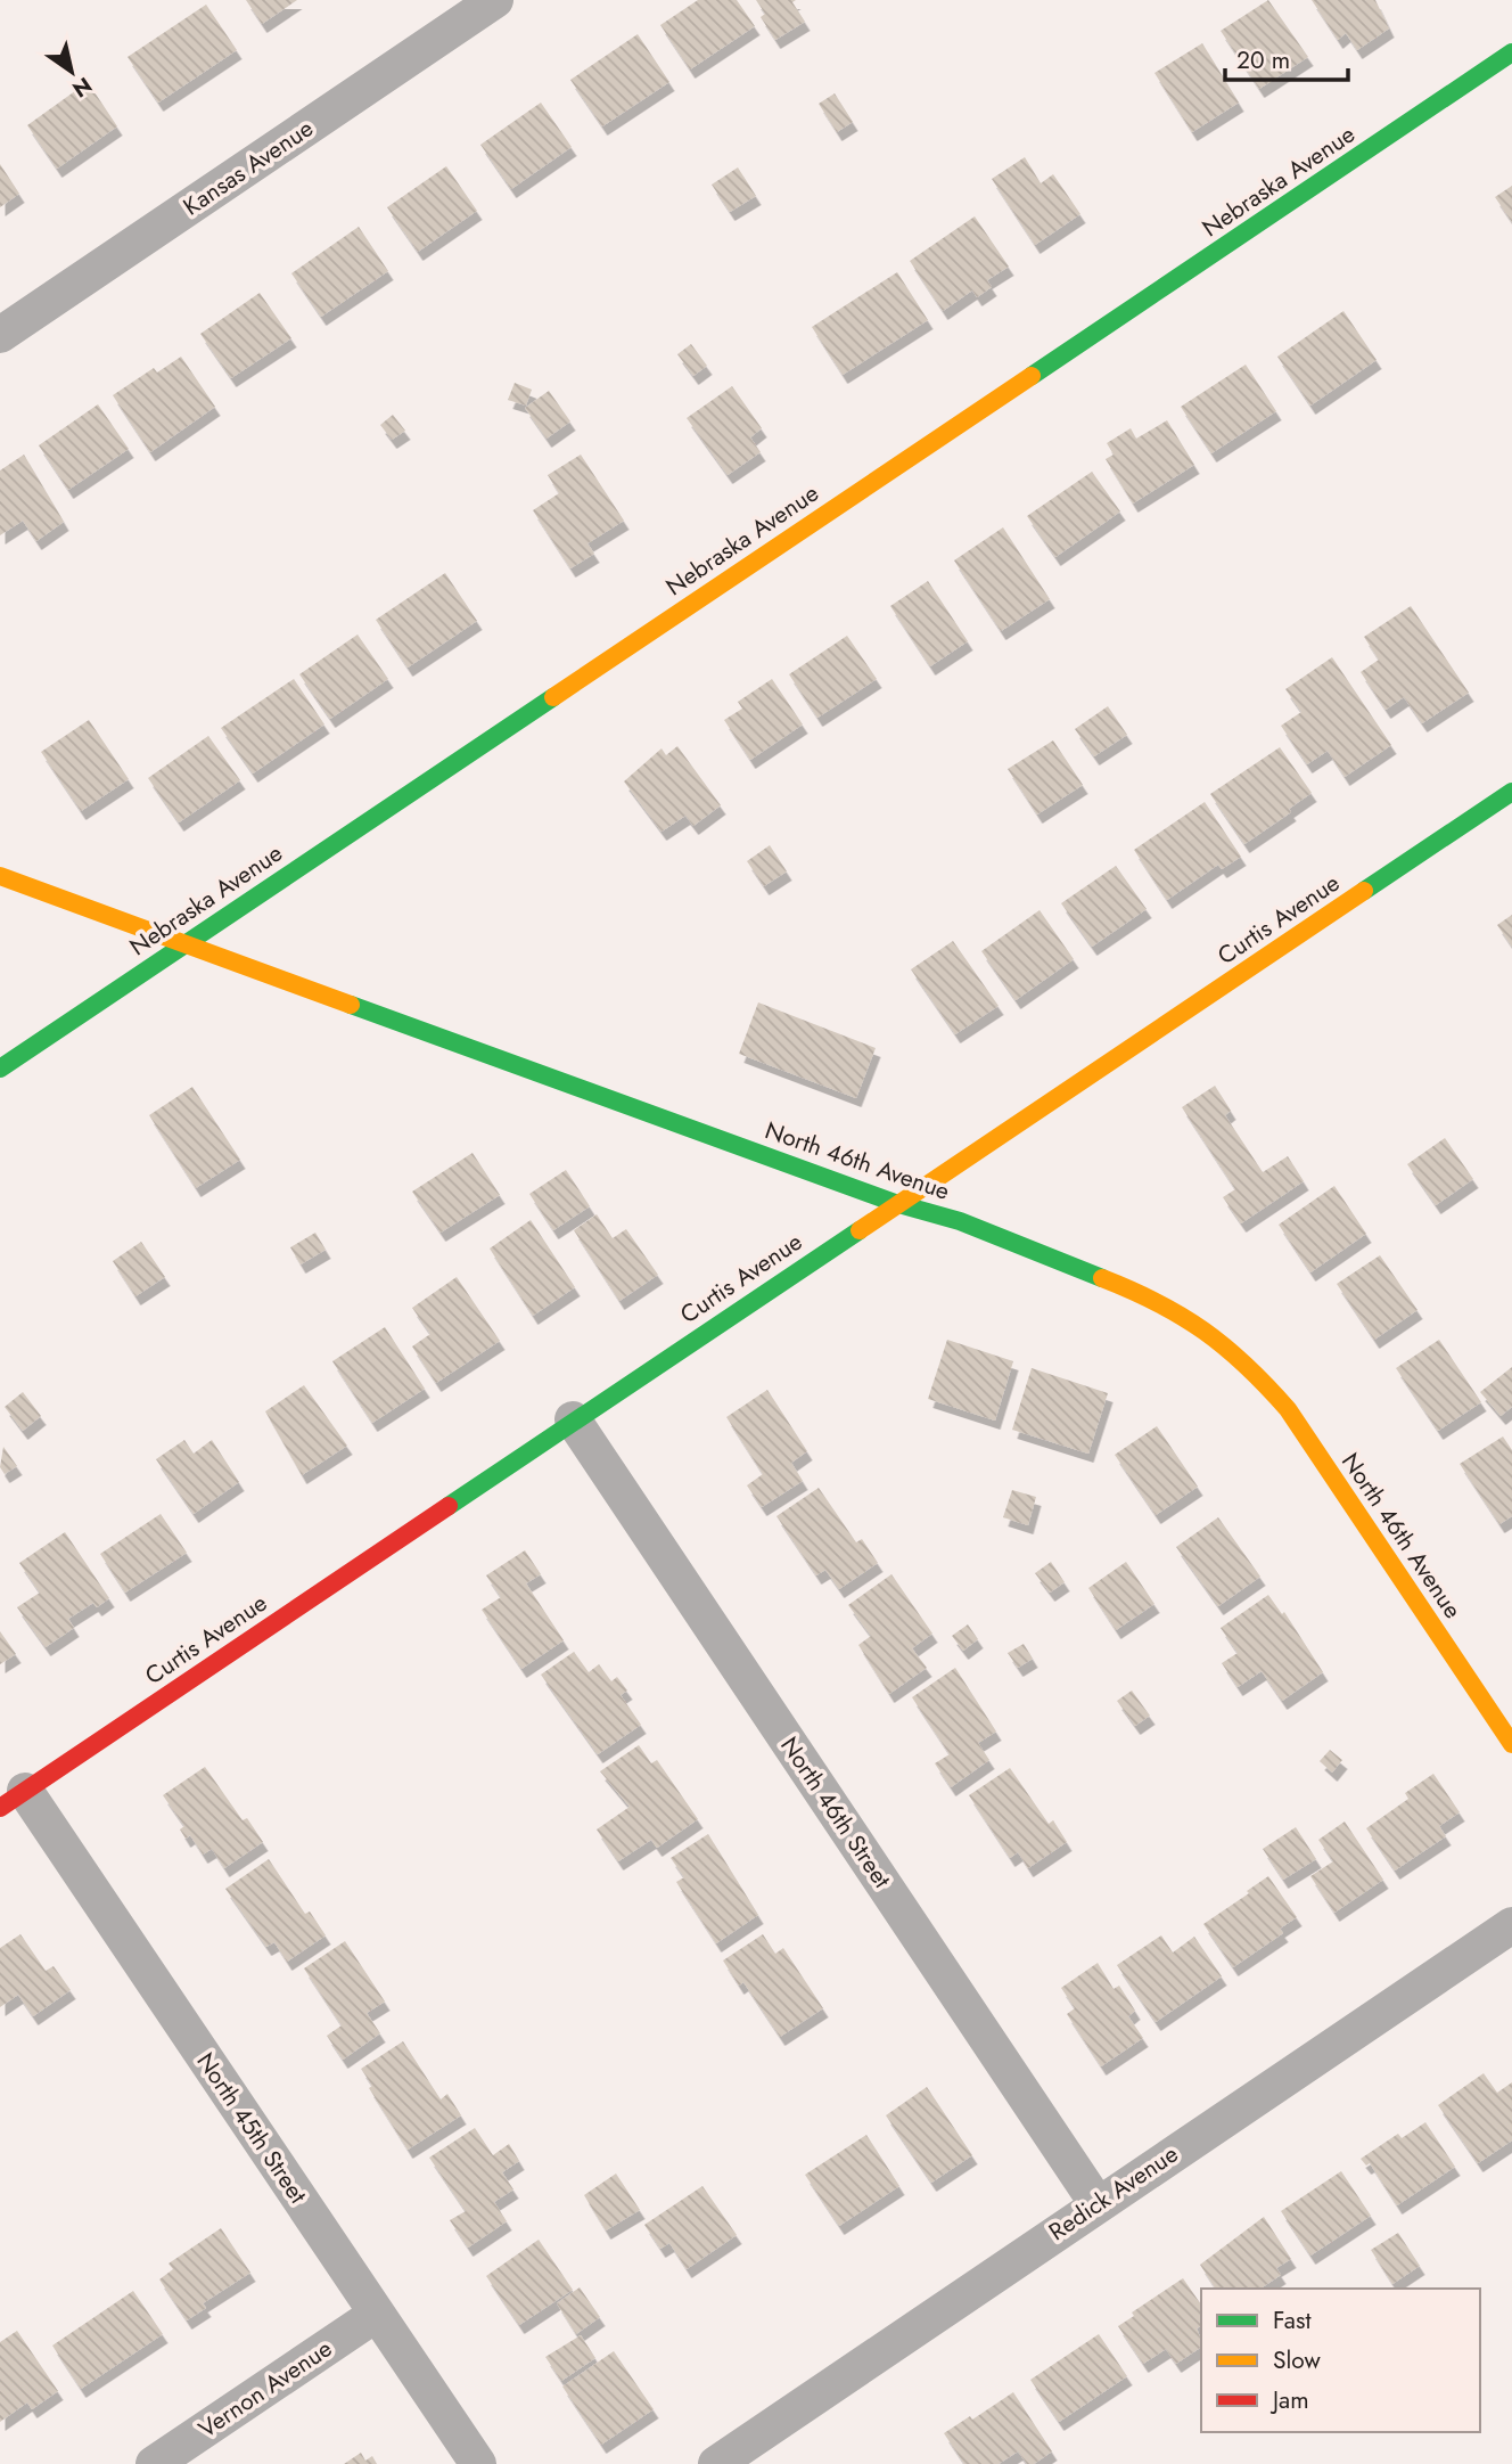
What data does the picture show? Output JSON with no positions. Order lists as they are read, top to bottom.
{
  "streets": {
    "street": [
      "Kansas Avenue",
      "Nebraska Avenue",
      "Curtis Avenue",
      "North 46th Avenue",
      "North 46th Street",
      "North 45th Street",
      "Redick Avenue",
      "Vernon Avenue"
    ]
  },
  "crossings": [
    ["Nebraska Avenue", "North 46th Avenue"],
    ["Curtis Avenue", "North 46th Avenue"],
    ["Curtis Avenue", "North 46th Street"],
    ["Curtis Avenue", "North 45th Street"],
    ["North 46th Street", "Redick Avenue"],
    ["North 45th Street", "Vernon Avenue"]
  ],
  "legend": ["Fast", "Slow", "Jam"],
  "scale_bar": "20 m",
  "north": "bottom right"
}
